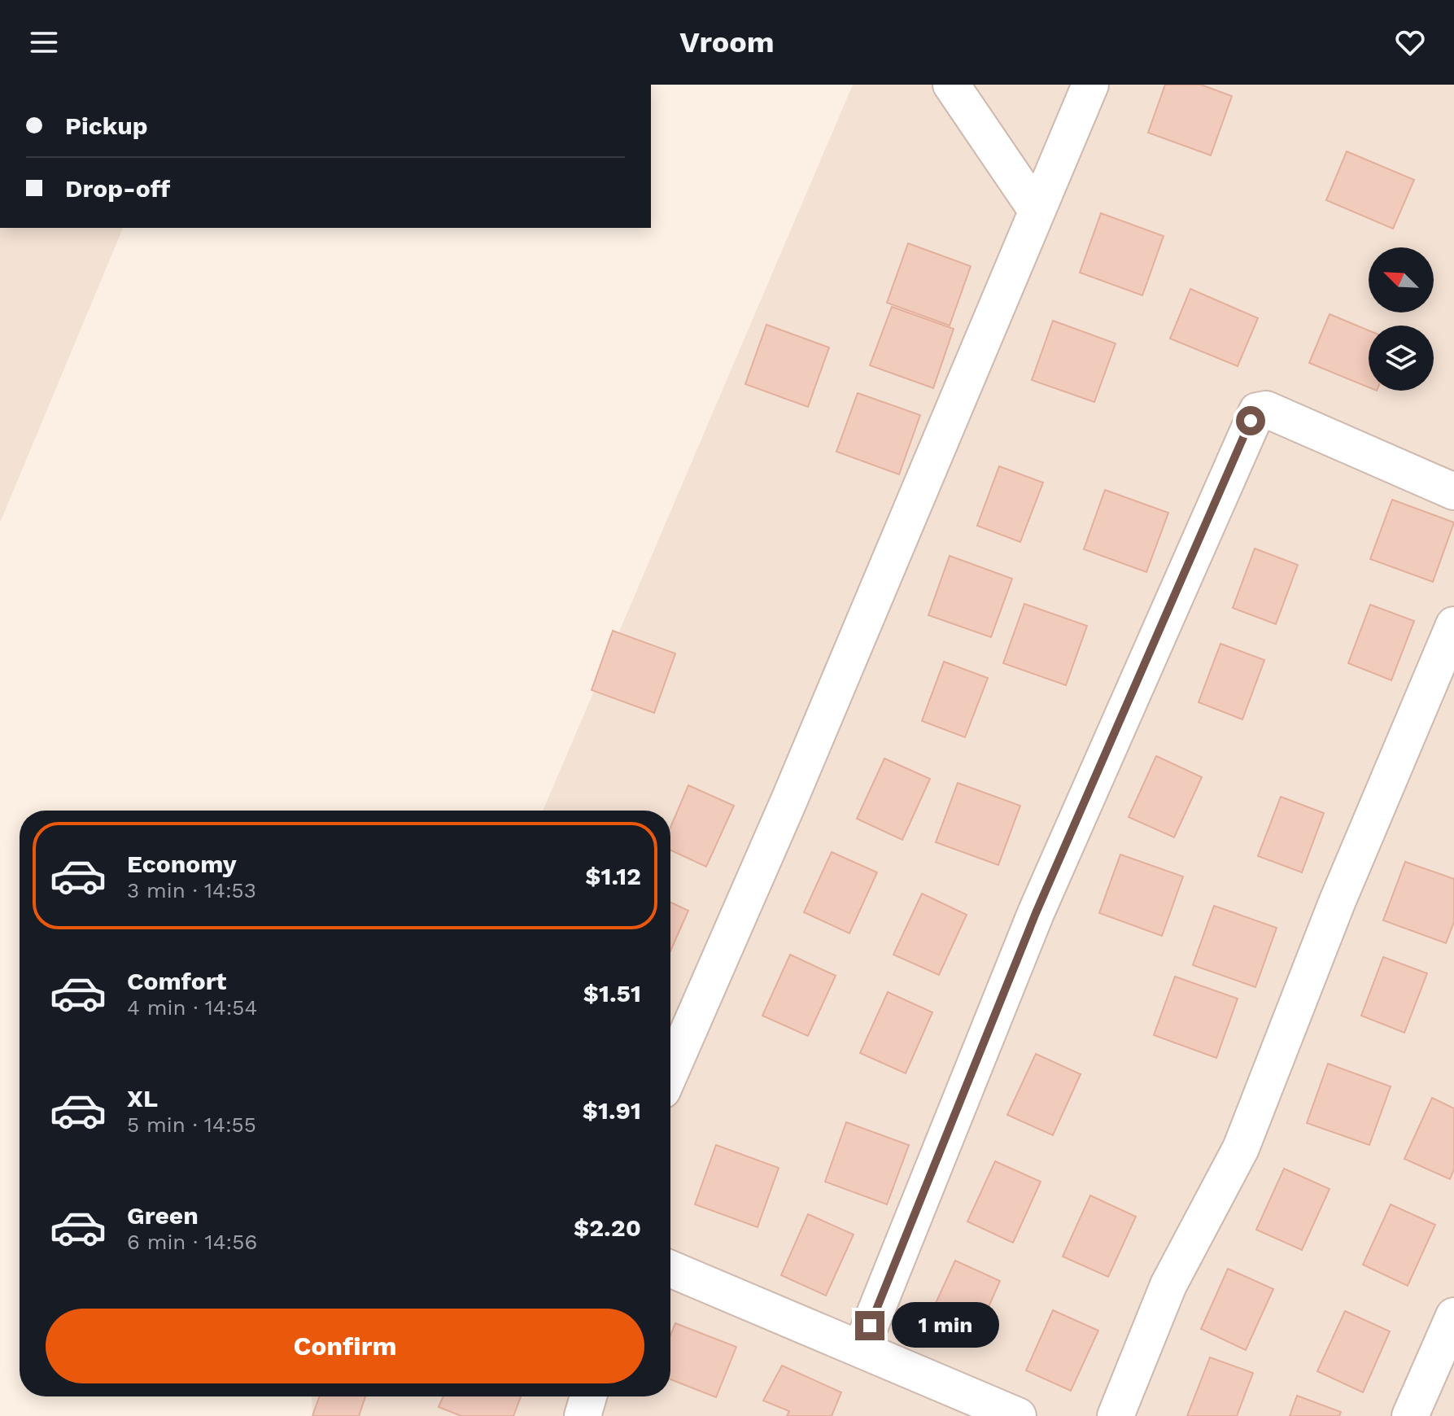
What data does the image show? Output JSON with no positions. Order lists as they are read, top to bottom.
{
  "north": "top left",
  "page": {
    "header": "Vroom",
    "banner": ["Pickup", "Drop-off"],
    "list": [
      {
        "name": "Economy",
        "note": "3 min · 14:53",
        "value": "$1.12"
      },
      {
        "name": "Comfort",
        "note": "4 min · 14:54",
        "value": "$1.51"
      },
      {
        "name": "XL",
        "note": "5 min · 14:55",
        "value": "$1.91"
      },
      {
        "name": "Green",
        "note": "6 min · 14:56",
        "value": "$2.20"
      }
    ],
    "buttons": "Confirm",
    "bubble": "1 min"
  }
}
